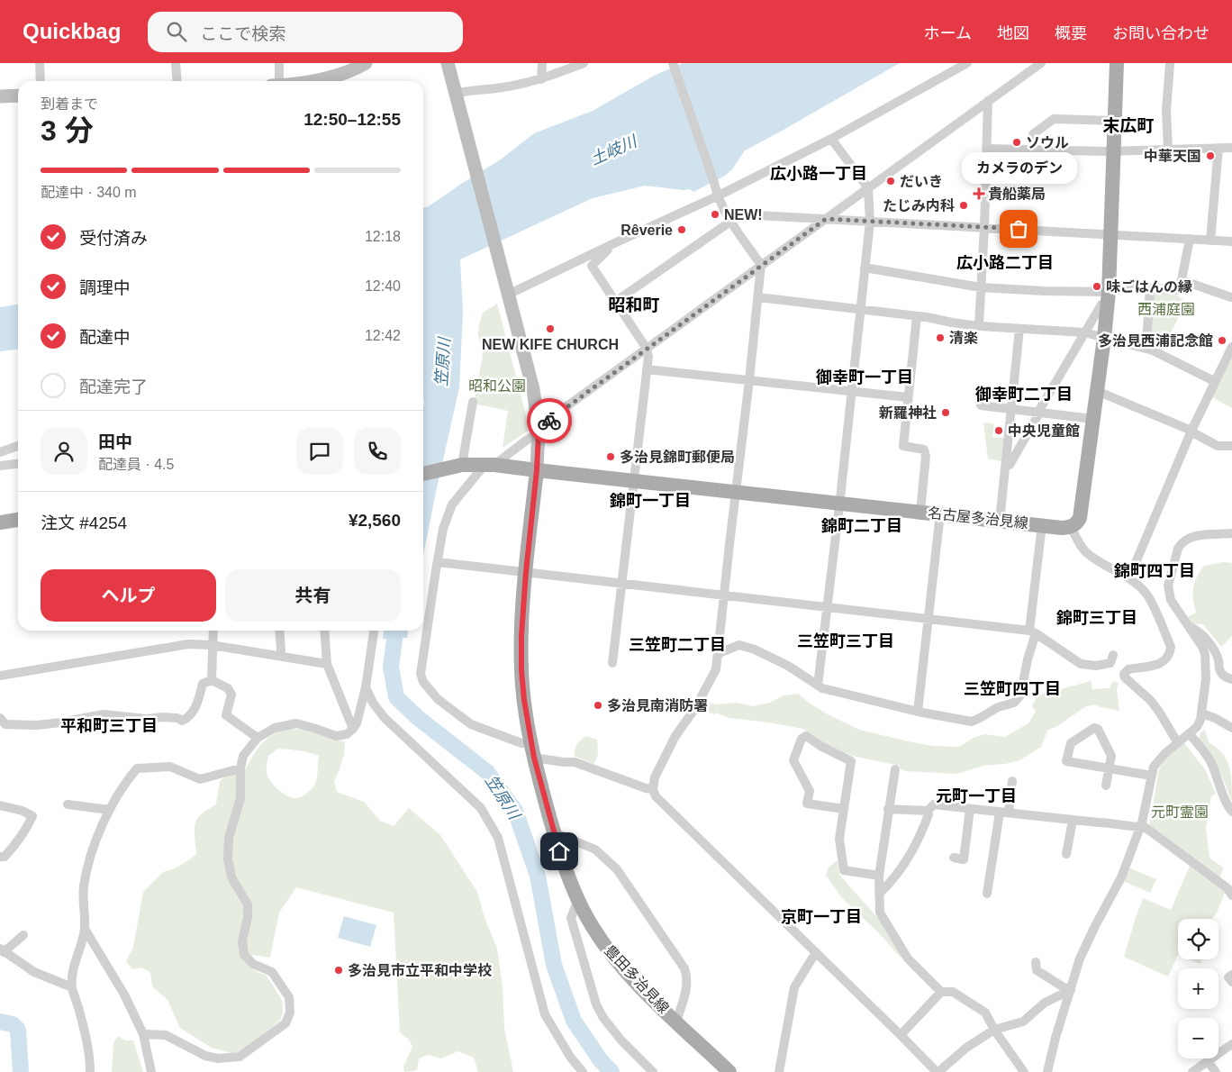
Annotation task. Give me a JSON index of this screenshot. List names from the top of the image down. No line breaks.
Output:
{"streets":{"main road":["名古屋多治見線","豊田多治見線"]},"crossings":[["名古屋多治見線","豊田多治見線"]],"districts":["末広町","広小路一丁目","広小路二丁目","昭和町","御幸町一丁目","御幸町二丁目","錦町一丁目","錦町二丁目","錦町四丁目","錦町三丁目","三笠町三丁目","三笠町二丁目","三笠町四丁目","平和町三丁目","元町一丁目","京町一丁目"],"water":["土岐川","笠原川"],"parks":["西浦庭園","昭和公園","元町霊園"],"places":{"other":["ソウル","中華天国","だいき","たじみ内科","NEW!","カメラのデン","Rêverie","味ごはんの縁","NEW KIFE CHURCH","清楽","多治見西浦記念館","新羅神社","中央児童館","多治見錦町郵便局","多治見南消防署","多治見市立平和中学校"],"health":["貴船薬局"]},"page":{"header":"Quickbag","search":"ここで検索","nav":["ホーム","地図","概要","お問い合わせ"],"heading":["3 分","到着まで","12:50–12:55"],"panel":["田中","配達員 · 4.5","注文 #4254","¥2,560"],"bubble":"カメラのデン","bar":"配達中 · 340 m","list":[["受付済み","12:18"],["調理中","12:40"],["配達中","12:42"],"配達完了"],"buttons":["ヘルプ","共有"],"map_buttons":["+","−"]}}
